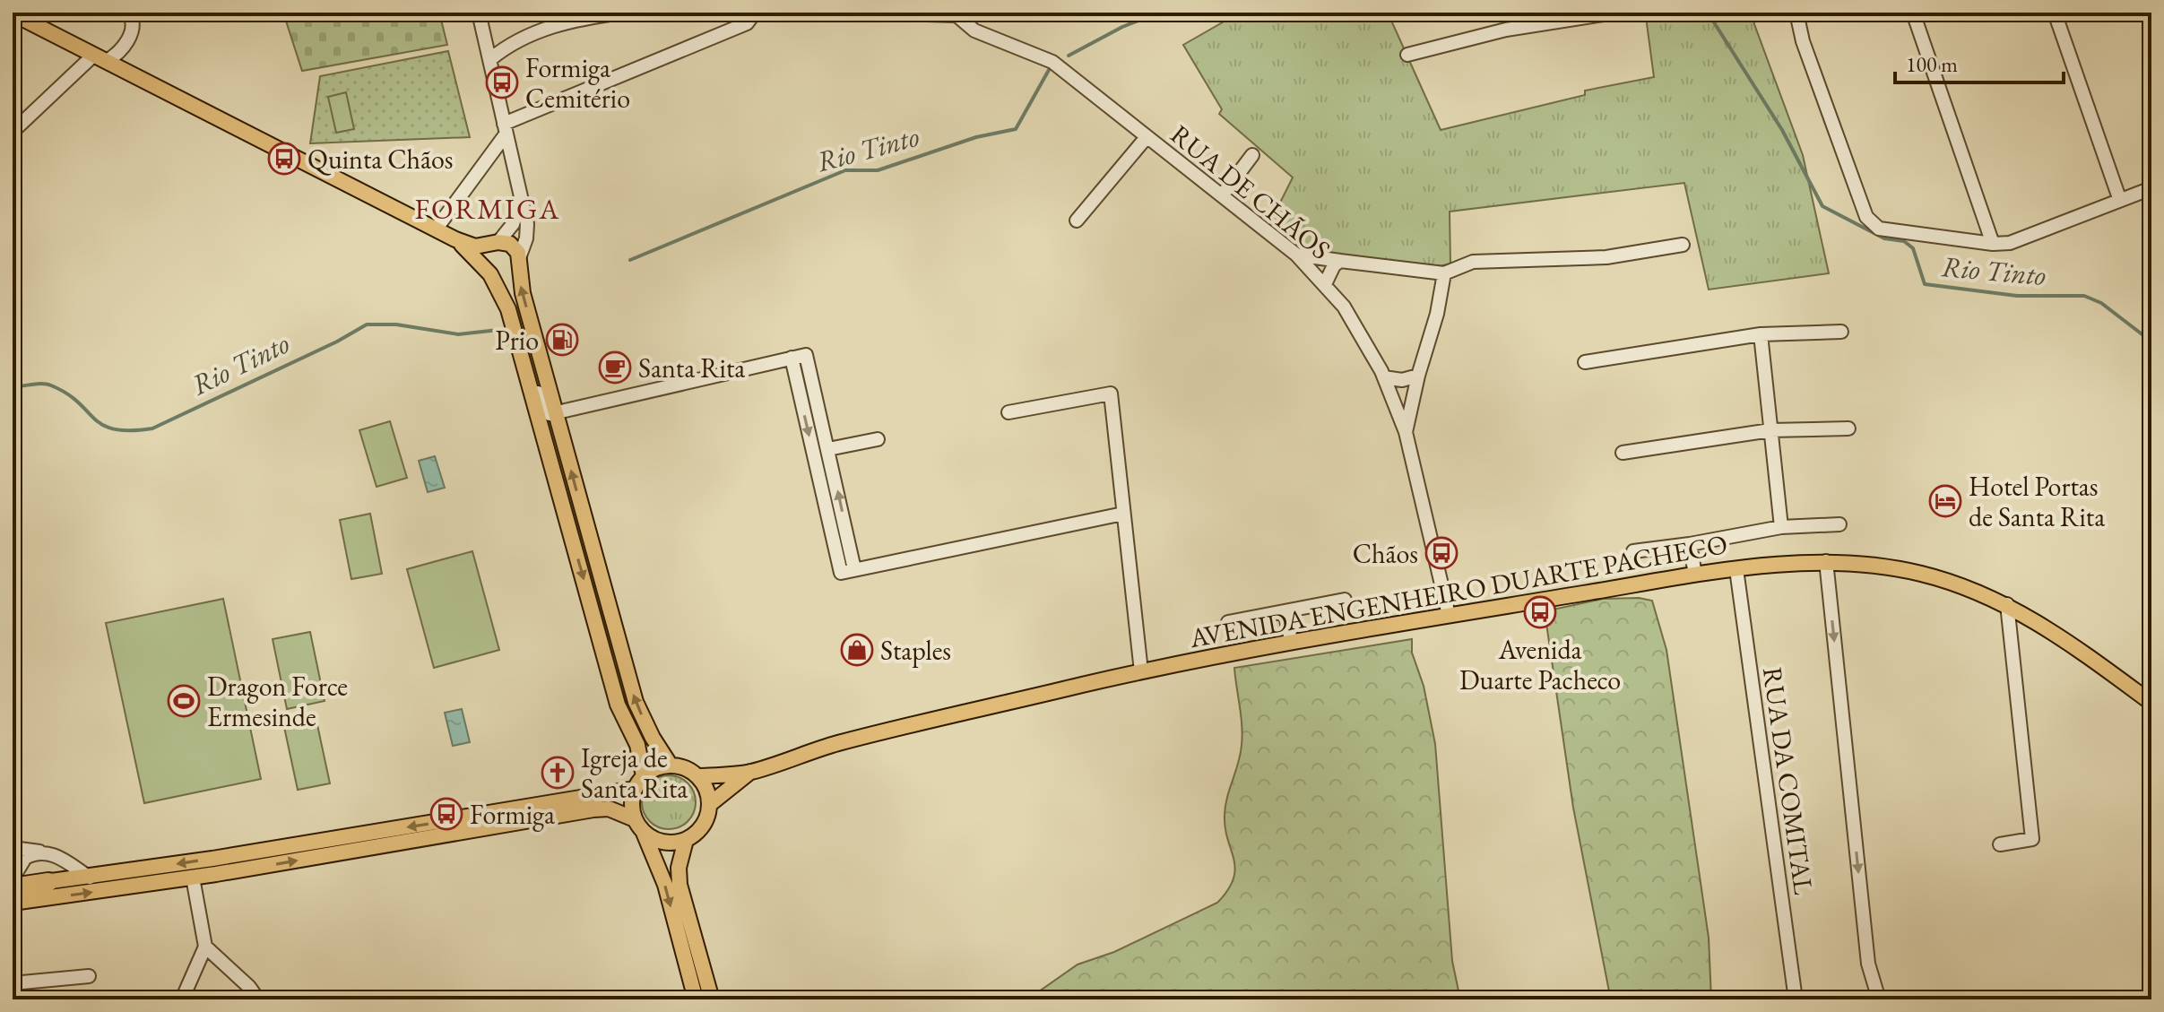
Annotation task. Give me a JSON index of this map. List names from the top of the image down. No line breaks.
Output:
{"streets":{"main road":["AVENIDA ENGENHEIRO DUARTE PACHECO"],"street":["RUA DE CHÃOS","RUA DA COMITAL"]},"crossings":[["RUA DE CHÃOS","AVENIDA ENGENHEIRO DUARTE PACHECO"],["AVENIDA ENGENHEIRO DUARTE PACHECO","RUA DA COMITAL"]],"districts":["FORMIGA"],"water":["Rio Tinto"],"places":{"bus stop":["Formiga Cemitério","Quinta Chãos","Chãos","Avenida Duarte Pacheco","Formiga"],"fuel station":["Prio"],"cafe":["Santa Rita"],"hotel":["Hotel Portas de Santa Rita"],"shop":["Staples"],"sports":["Dragon Force Ermesinde"],"church":["Igreja de Santa Rita"]},"scale_bar":"100 m"}
